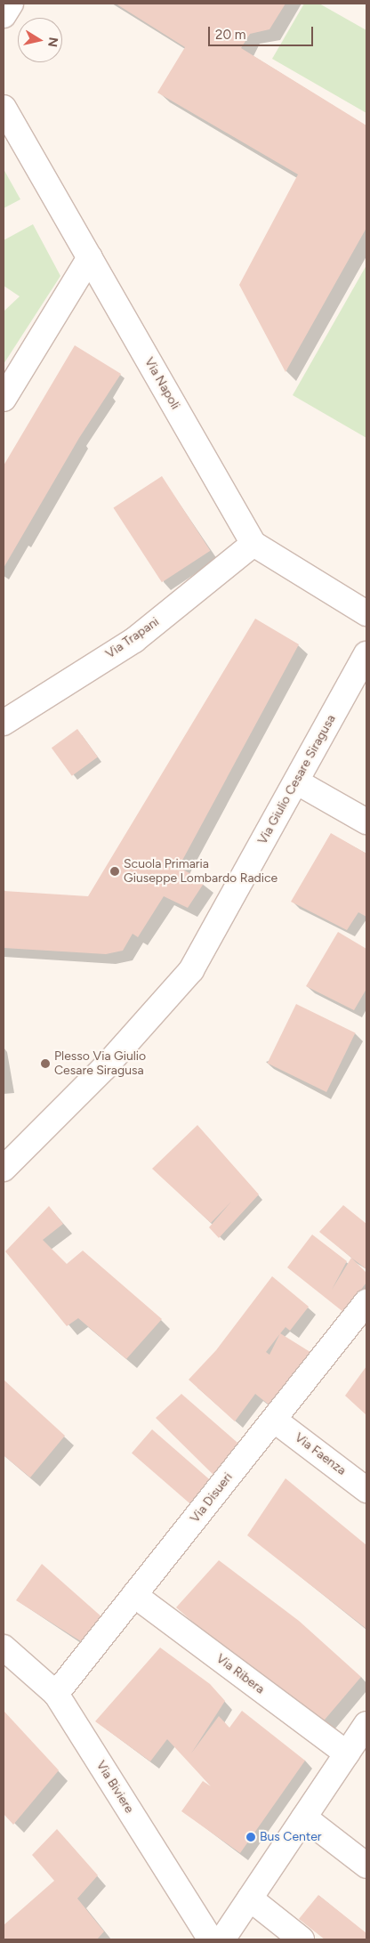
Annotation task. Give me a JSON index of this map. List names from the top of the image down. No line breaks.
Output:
{"streets":{"street":["Via Napoli","Via Trapani","Via Giulio Cesare Siragusa","Via Faenza","Via Disueri","Via Ribera","Via Biviere"]},"crossings":[["Via Napoli","Via Trapani"],["Via Faenza","Via Disueri"],["Via Disueri","Via Ribera"],["Via Disueri","Via Biviere"]],"places":["Scuola Primaria Giuseppe Lombardo Radice","Plesso Via Giulio Cesare Siragusa","Bus Center"],"scale_bar":"20 m","north":"right"}
